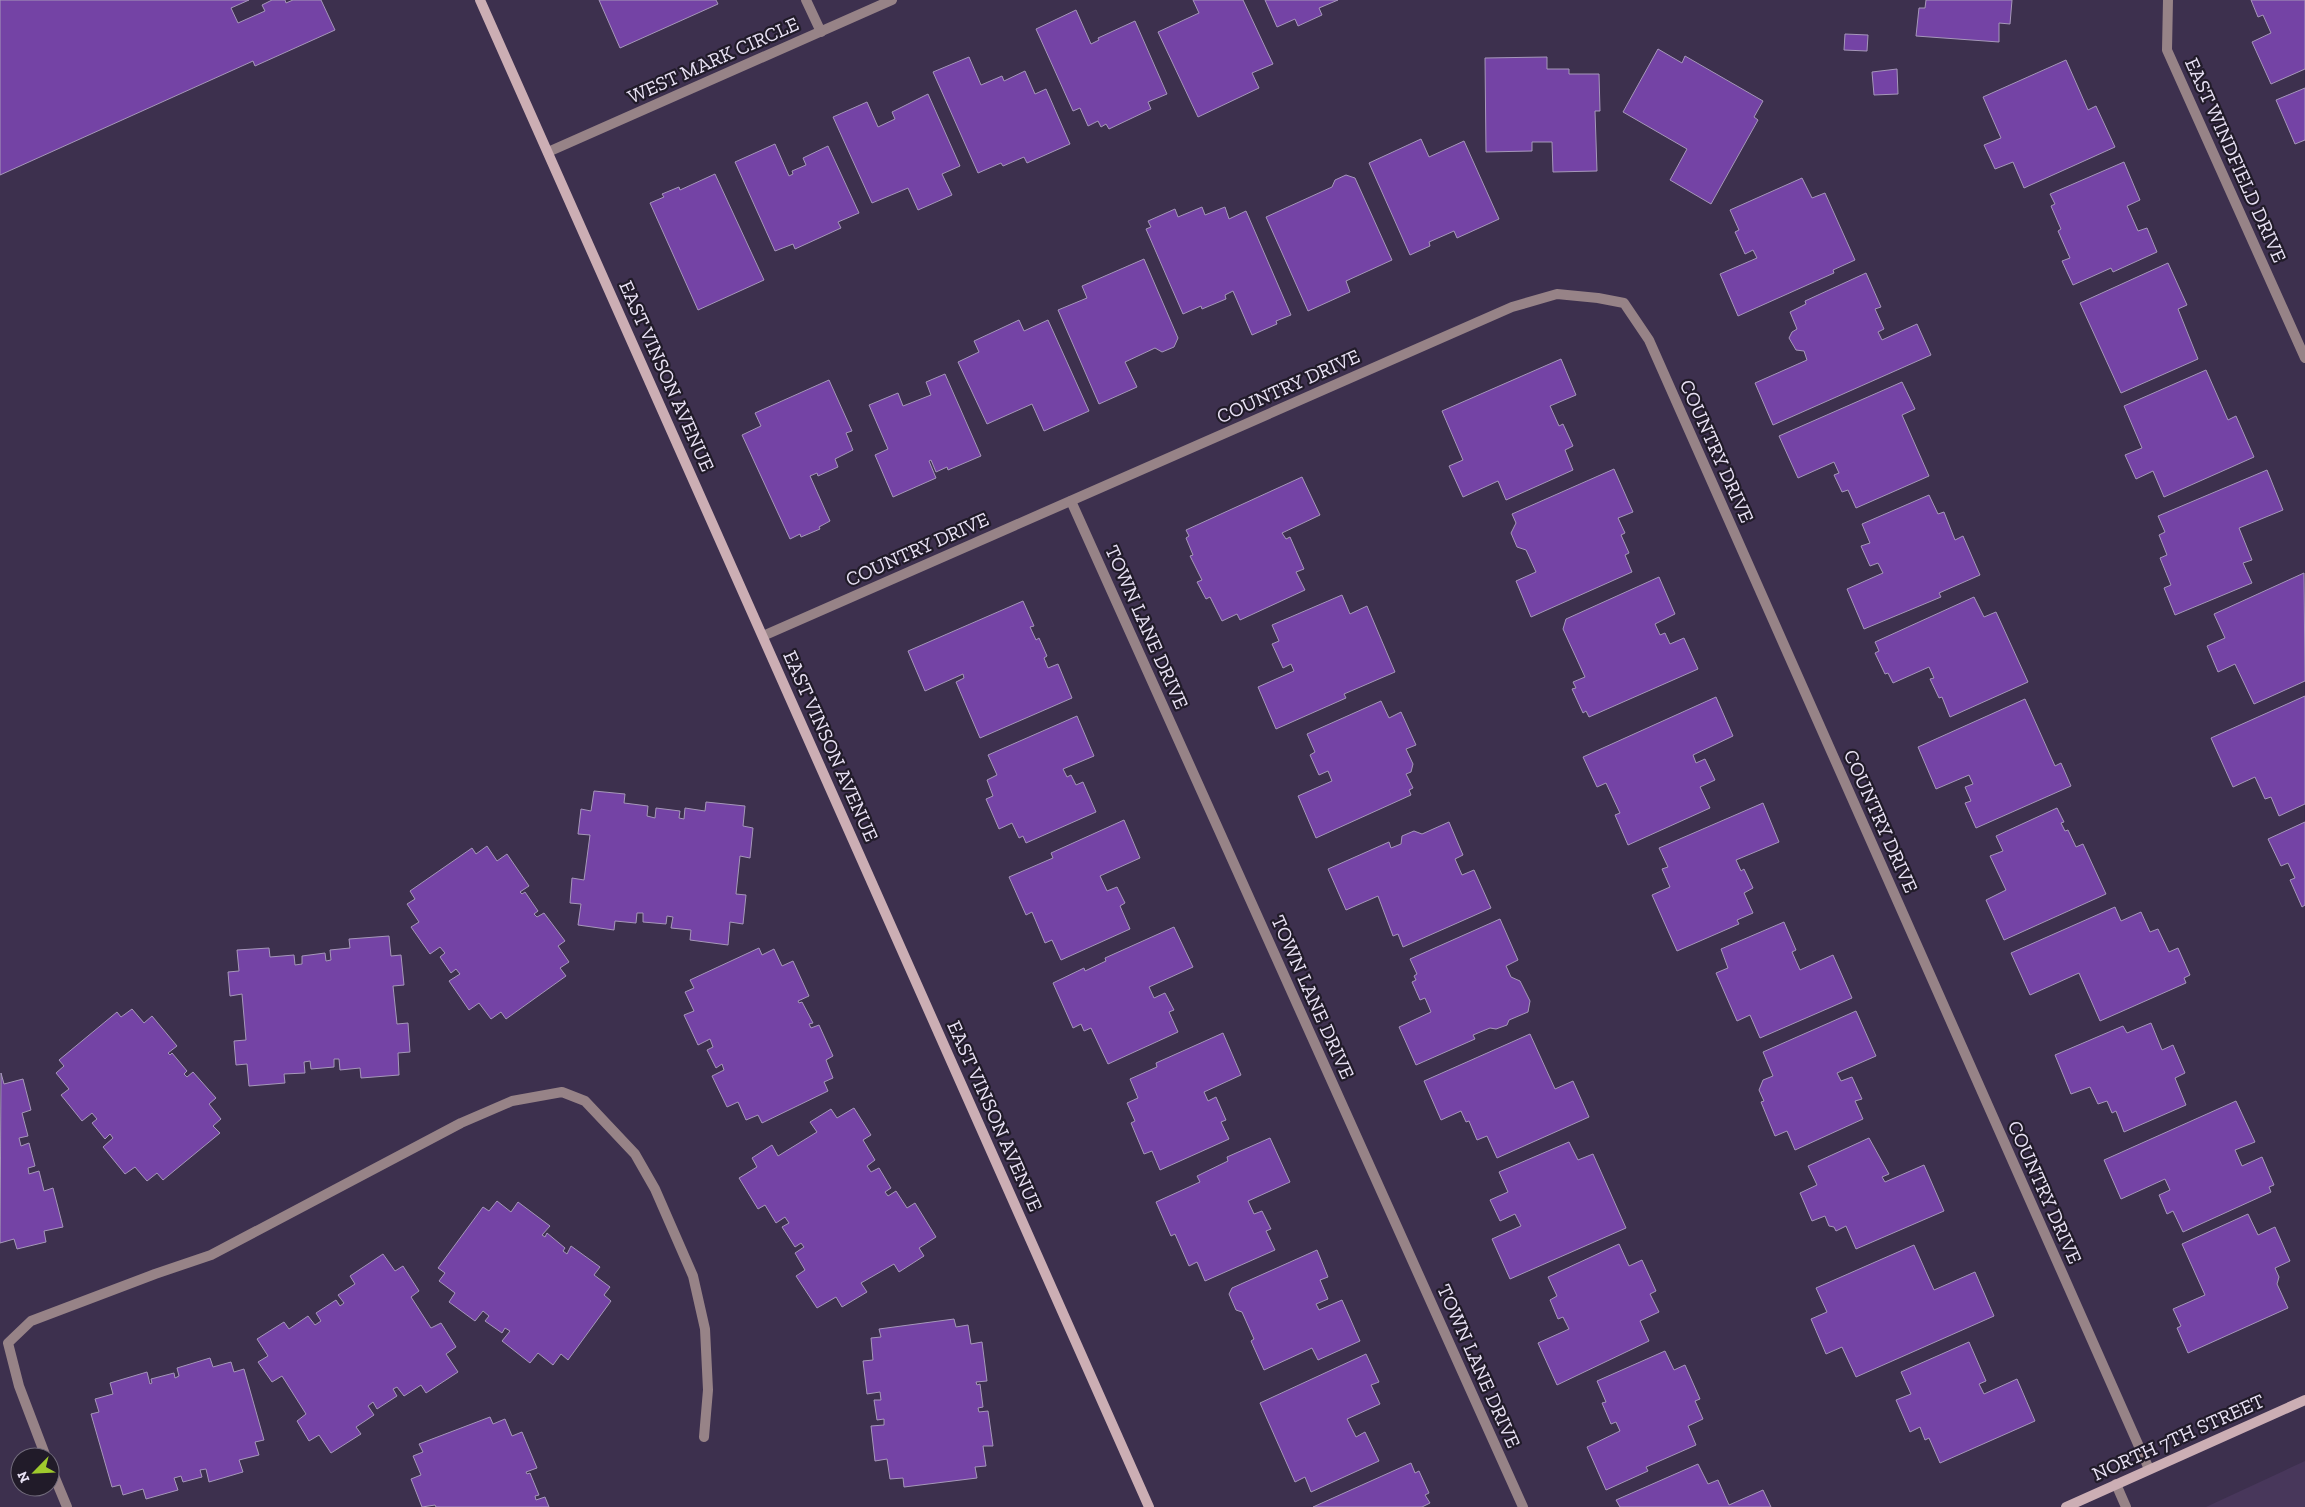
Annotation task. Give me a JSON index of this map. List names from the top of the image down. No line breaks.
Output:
{"streets":{"street":["WEST MARK CIRCLE","EAST WINDFIELD DRIVE","EAST VINSON AVENUE","COUNTRY DRIVE","TOWN LANE DRIVE","NORTH 7TH STREET"]},"crossings":[["WEST MARK CIRCLE","EAST VINSON AVENUE"],["EAST VINSON AVENUE","COUNTRY DRIVE"],["COUNTRY DRIVE","TOWN LANE DRIVE"],["COUNTRY DRIVE","NORTH 7TH STREET"]],"north":"bottom left"}
